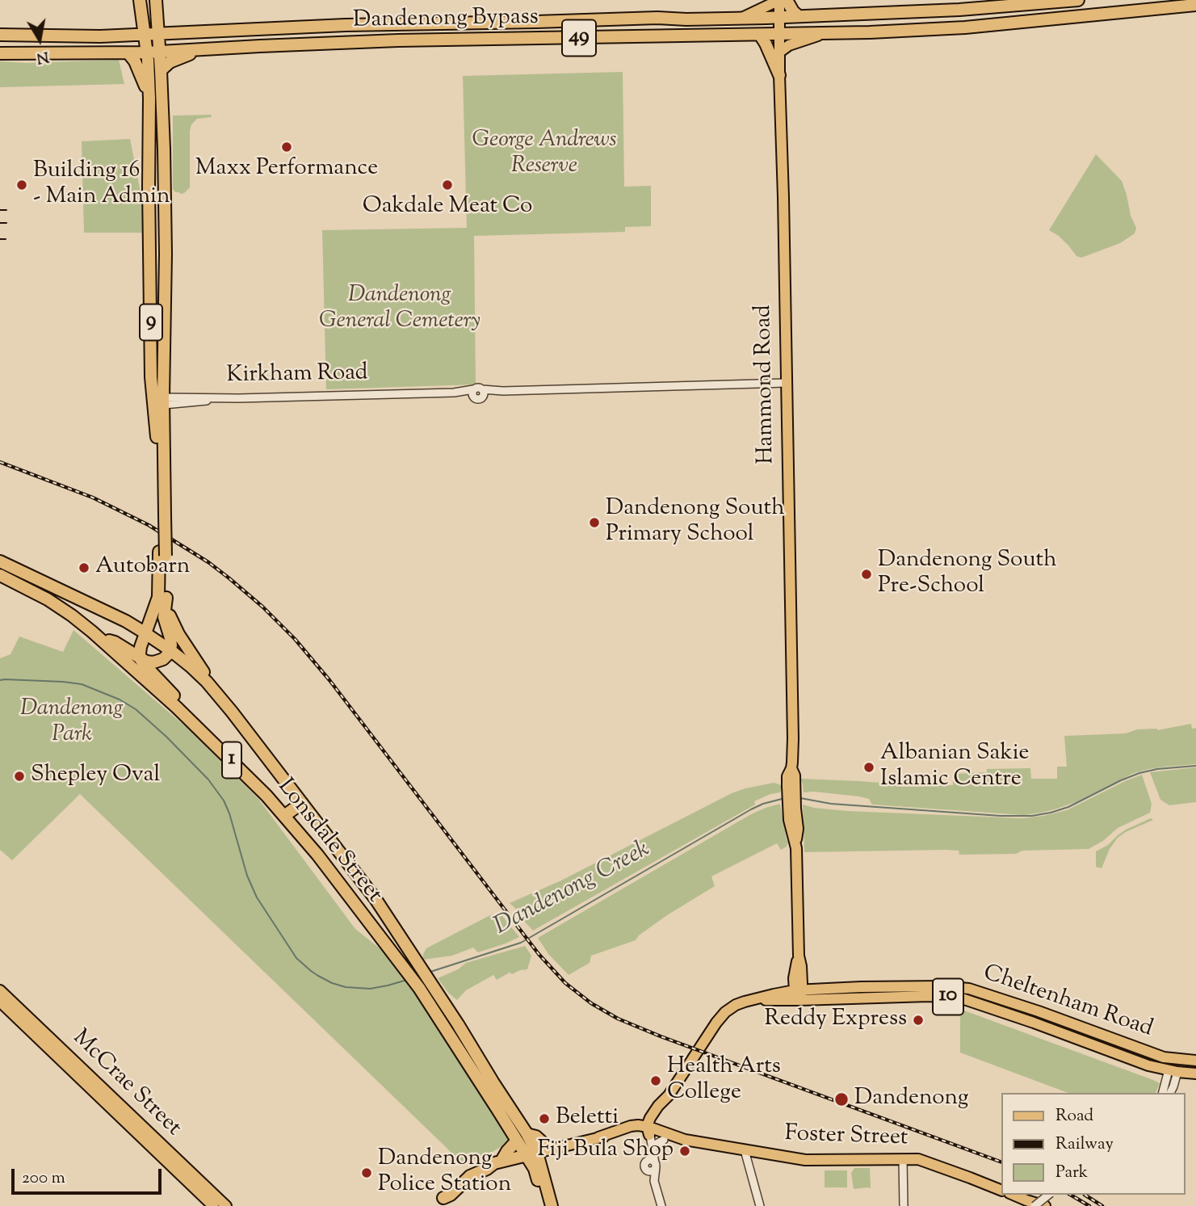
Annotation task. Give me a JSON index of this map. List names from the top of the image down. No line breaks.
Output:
{"streets":{"highway":["Dandenong Bypass","49","9","1","Lonsdale Street","Foster Street"],"main road":["Hammond Road","10","Cheltenham Road","McCrae Street"],"street":["Kirkham Road"]},"crossings":[["Dandenong Bypass","9"],["Dandenong Bypass","Hammond Road"],["9","Kirkham Road"],["9","Lonsdale Street"],["Kirkham Road","Hammond Road"],["Hammond Road","Cheltenham Road"],["Lonsdale Street","Foster Street"],["10","Cheltenham Road"],["10","Foster Street"],["Cheltenham Road","Foster Street"]],"water":["Dandenong Creek"],"parks":["George Andrews Reserve","Dandenong General Cemetery","Dandenong Park"],"places":["Maxx Performance","Building 16 - Main Admin","Oakdale Meat Co","Dandenong South Primary School","Autobarn","Dandenong South Pre-School","Albanian Sakie Islamic Centre","Shepley Oval","Reddy Express","Health Arts College","Dandenong","Beletti","Fiji Bula Shop","Dandenong Police Station"],"legend":["Road","Railway","Park"],"scale_bar":"200 m","north":"bottom"}
